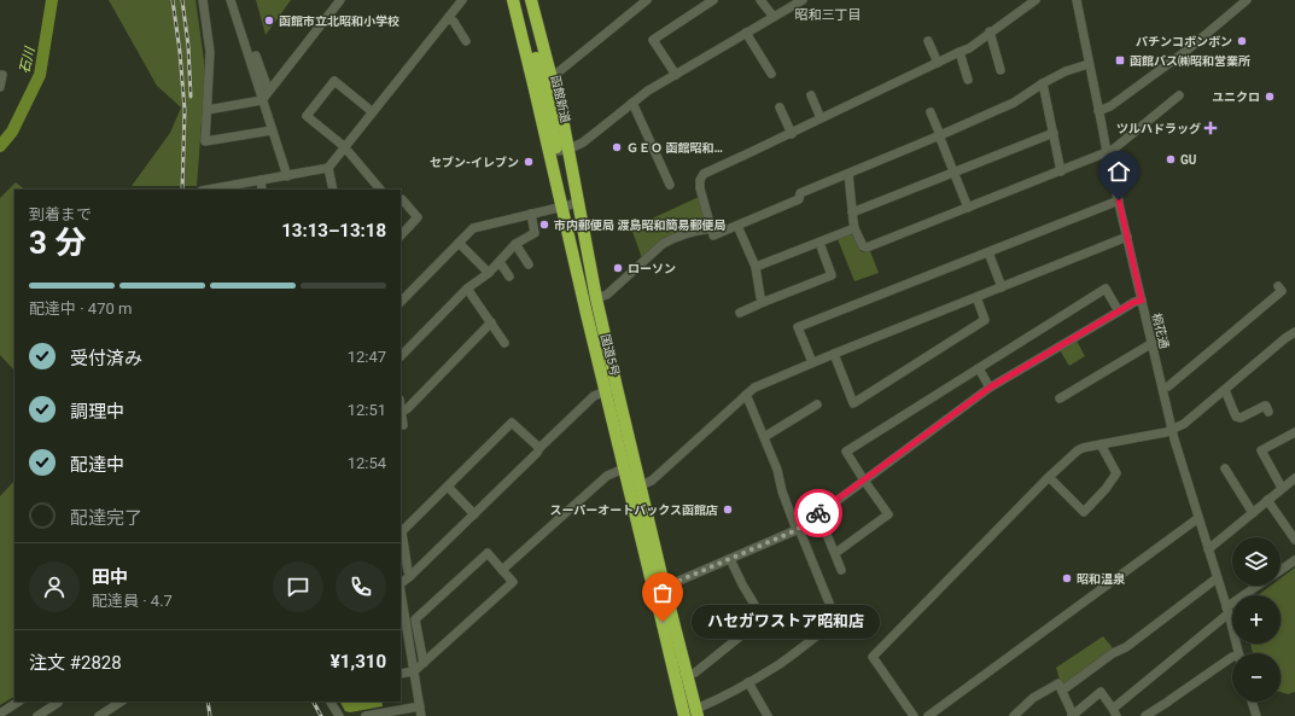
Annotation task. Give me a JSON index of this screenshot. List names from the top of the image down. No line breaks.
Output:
{"streets":{"highway":["函館新道","国道5号"],"street":["桐花通"]},"crossings":[["函館新道","国道5号"]],"districts":["昭和三丁目"],"water":["石川"],"places":{"other":["函館市立北昭和小学校","パチンコボンボン","ユニクロ","ＧＥＯ 函館昭和…","GU","セブン-イレブン","市内郵便局 渡島昭和簡易郵便局","ローソン","スーパーオートバックス函館店","昭和温泉","ハセガワストア昭和店"],"transit":["函館バス㈱昭和営業所"],"health":["ツルハドラッグ"]},"page":{"heading":["3 分","到着まで","13:13–13:18"],"panel":["田中","配達員 · 4.7","注文 #2828","¥1,310"],"bar":"配達中 · 470 m","list":[["受付済み","12:47"],["調理中","12:51"],["配達中","12:54"],"配達完了"],"map_buttons":["+","−"],"bubble":"ハセガワストア昭和店"}}
